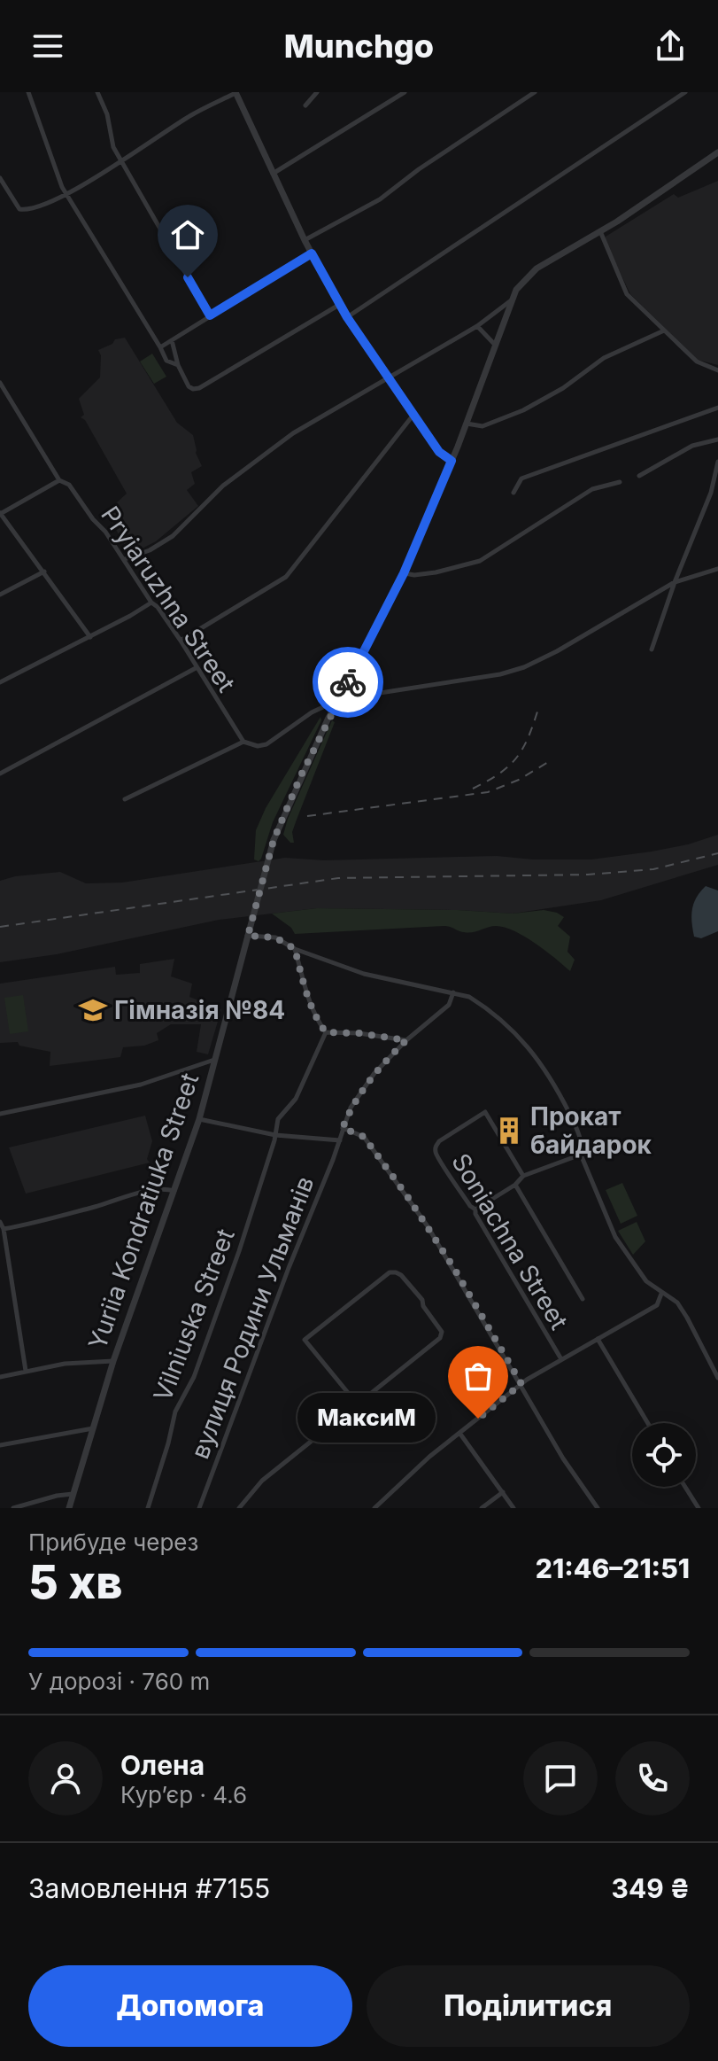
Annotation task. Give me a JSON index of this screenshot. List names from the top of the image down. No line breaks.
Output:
{"streets":{"street":["Pryiaruzhna Street","Yuriia Kondratiuka Street","Soniachna Street","Vilniuska Street","вулиця Родини Ульманів"]},"crossings":[["Yuriia Kondratiuka Street","вулиця Родини Ульманів"],["Vilniuska Street","вулиця Родини Ульманів"]],"places":{"school or university":["Гімназія №84"],"building":["Прокат байдарок"],"other":["МаксиМ"]},"page":{"header":"Munchgo","bubble":"МаксиМ","heading":["5 хв","Прибуде через","21:46–21:51"],"panel":["Олена","Кур’єр · 4.6","Замовлення #7155","349 ₴"],"bar":"У дорозі · 760 m","buttons":["Допомога","Поділитися"]}}
